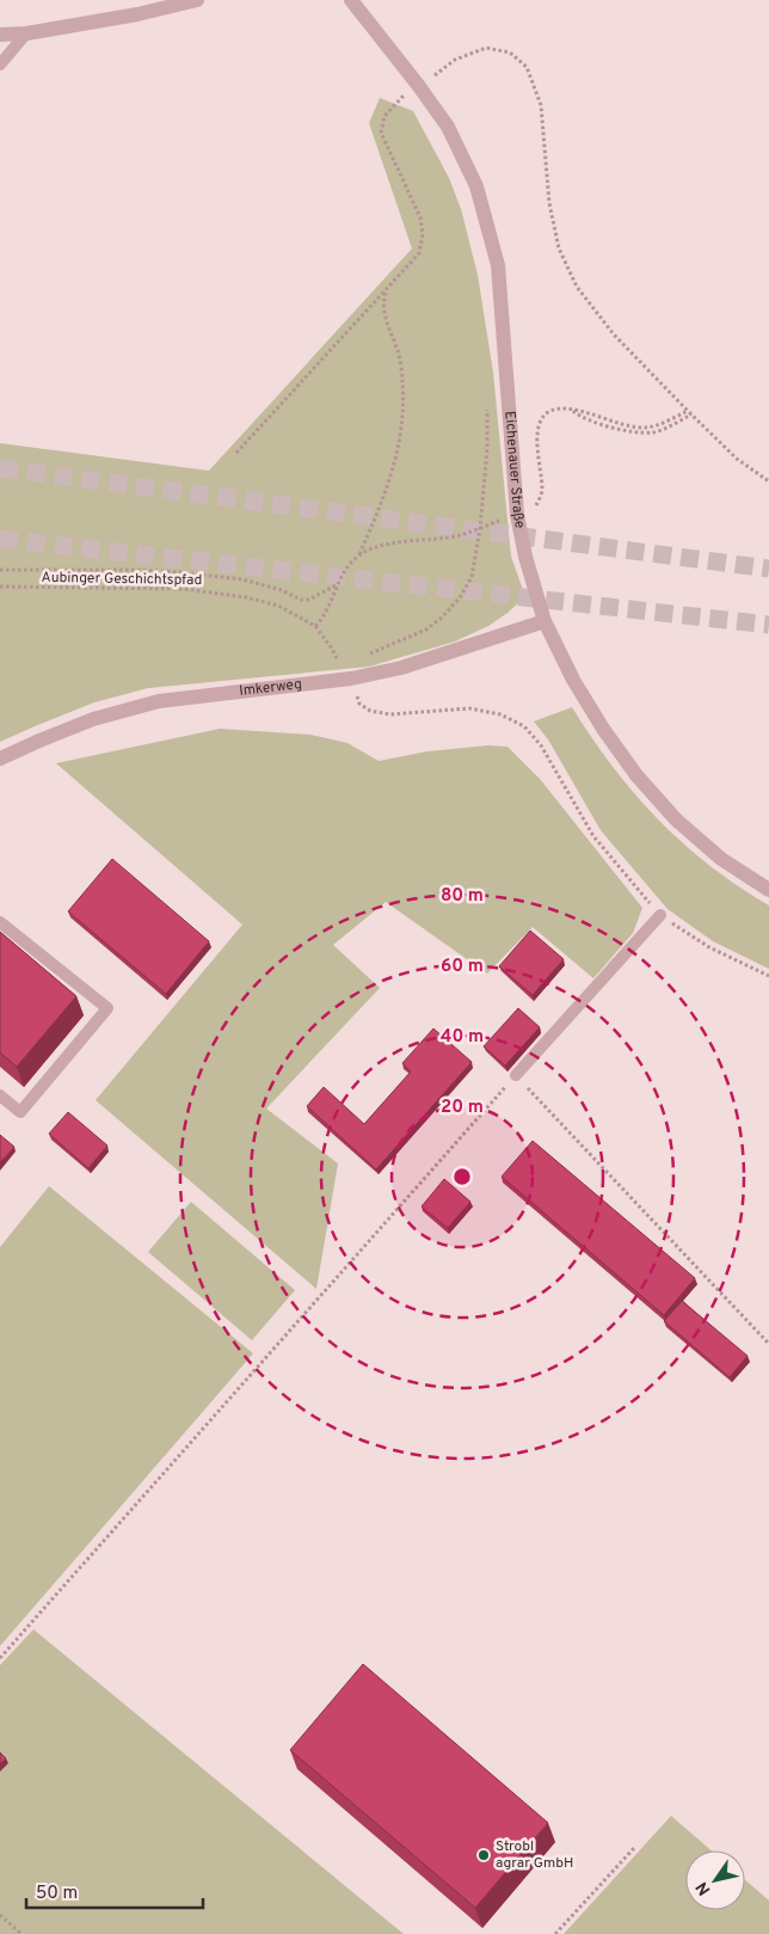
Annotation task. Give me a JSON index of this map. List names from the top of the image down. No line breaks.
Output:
{"streets":{"street":["Eichenauer Straße","Imkerweg"],"path":["Aubinger Geschichtspfad"]},"crossings":[["Eichenauer Straße","Imkerweg"],["Aubinger Geschichtspfad","Imkerweg"]],"places":["Strobl agrar GmbH"],"scale_bar":"50 m","north":"bottom left","rings":["80 m","60 m","40 m","20 m"]}
